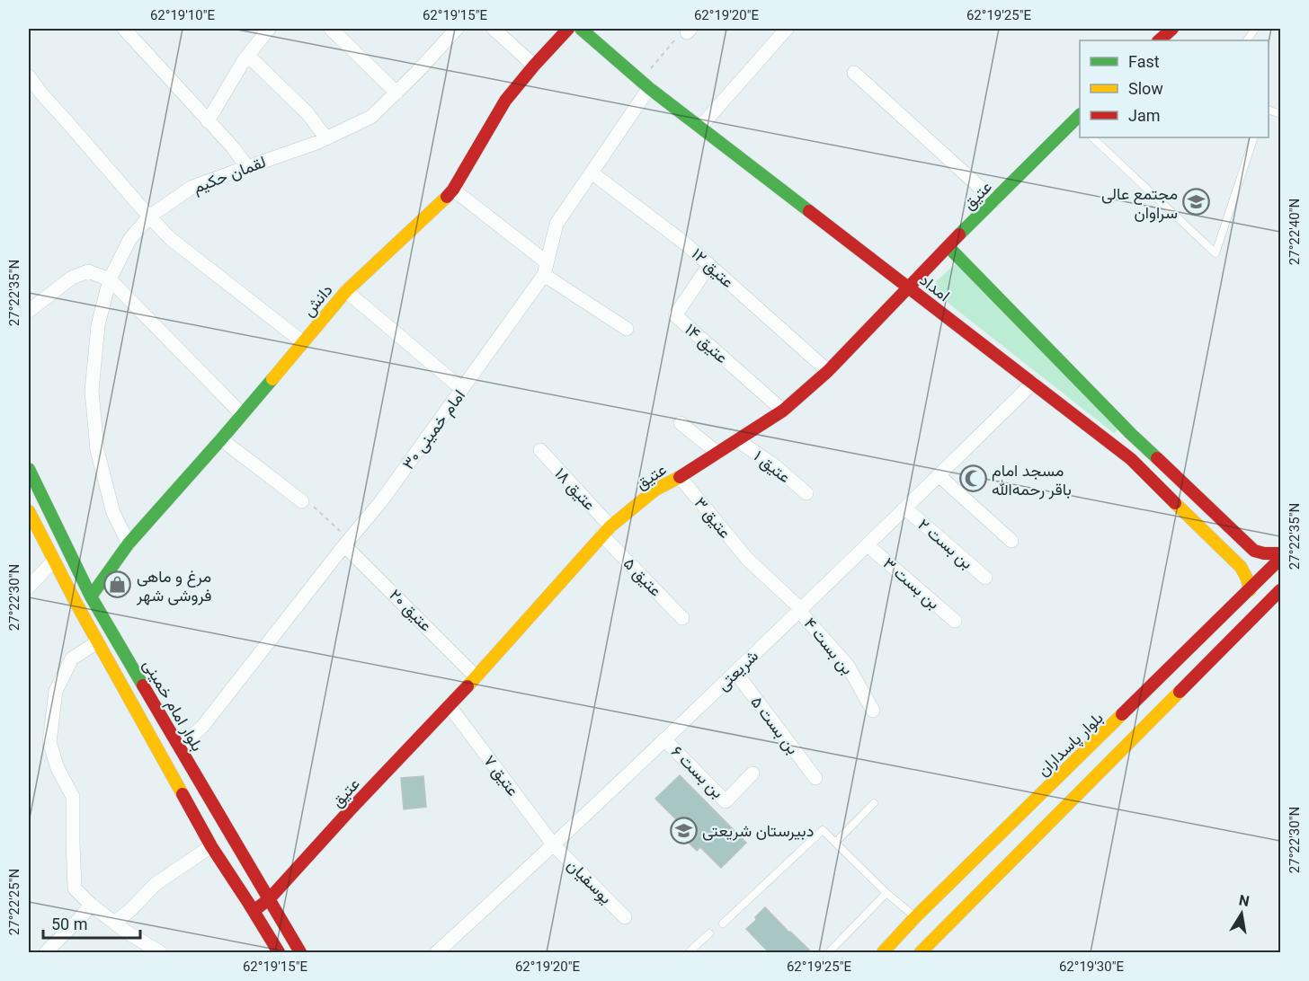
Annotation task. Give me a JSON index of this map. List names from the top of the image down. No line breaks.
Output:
{"streets":{"street":["لقمان حکیم","عتیق","عتیق ۱۲","امداد","دانش","عتیق ۱۴","امام خمینی ۳۰","عتیق ۱","عتیق ۱۸","عتیق ۳","بن بست ۲","عتیق ۵","بن بست ۳","عتیق ۲۰","بن بست ۴","شریعتی","بلوار امام خمینی","بن بست ۵","بلوار پاسداران","بن بست ۶","عتیق ۷","یوسفیان"]},"crossings":[["لقمان حکیم","دانش"],["عتیق","عتیق ۱۲"],["عتیق","امداد"],["عتیق","عتیق ۱۴"],["عتیق","عتیق ۱"],["عتیق","عتیق ۱۸"],["عتیق","عتیق ۳"],["عتیق","عتیق ۵"],["عتیق","عتیق ۲۰"],["عتیق","بلوار امام خمینی"],["عتیق","عتیق ۷"],["عتیق ۱۲","عتیق ۱۴"],["عتیق ۱۲","امام خمینی ۳۰"],["امداد","امام خمینی ۳۰"],["امداد","شریعتی"],["امداد","بلوار پاسداران"],["دانش","بلوار امام خمینی"],["امام خمینی ۳۰","عتیق ۲۰"],["امام خمینی ۳۰","بلوار امام خمینی"],["عتیق ۱۸","عتیق ۵"],["عتیق ۳","بن بست ۴"],["عتیق ۳","شریعتی"],["بن بست ۲","شریعتی"],["بن بست ۳","شریعتی"],["بن بست ۴","شریعتی"],["شریعتی","بن بست ۵"],["شریعتی","بن بست ۶"],["شریعتی","عتیق ۷"],["شریعتی","یوسفیان"],["عتیق ۷","یوسفیان"]],"places":{"school or university":["مجتمع عالی سراوان","دبیرستان شریعتی"],"mosque":["مسجد امام باقر رحمه‌الله"],"shop":["مرغ و ماهی فروشی شهر"]},"legend":["Fast","Slow","Jam"],"scale_bar":"50 m","north":"top","coordinates":["62°19'10\"E","62°19'15\"E","62°19'20\"E","62°19'25\"E","27°22'40\"N","27°22'35\"N","27°22'30\"N","27°22'25\"N","62°19'30\"E"]}
